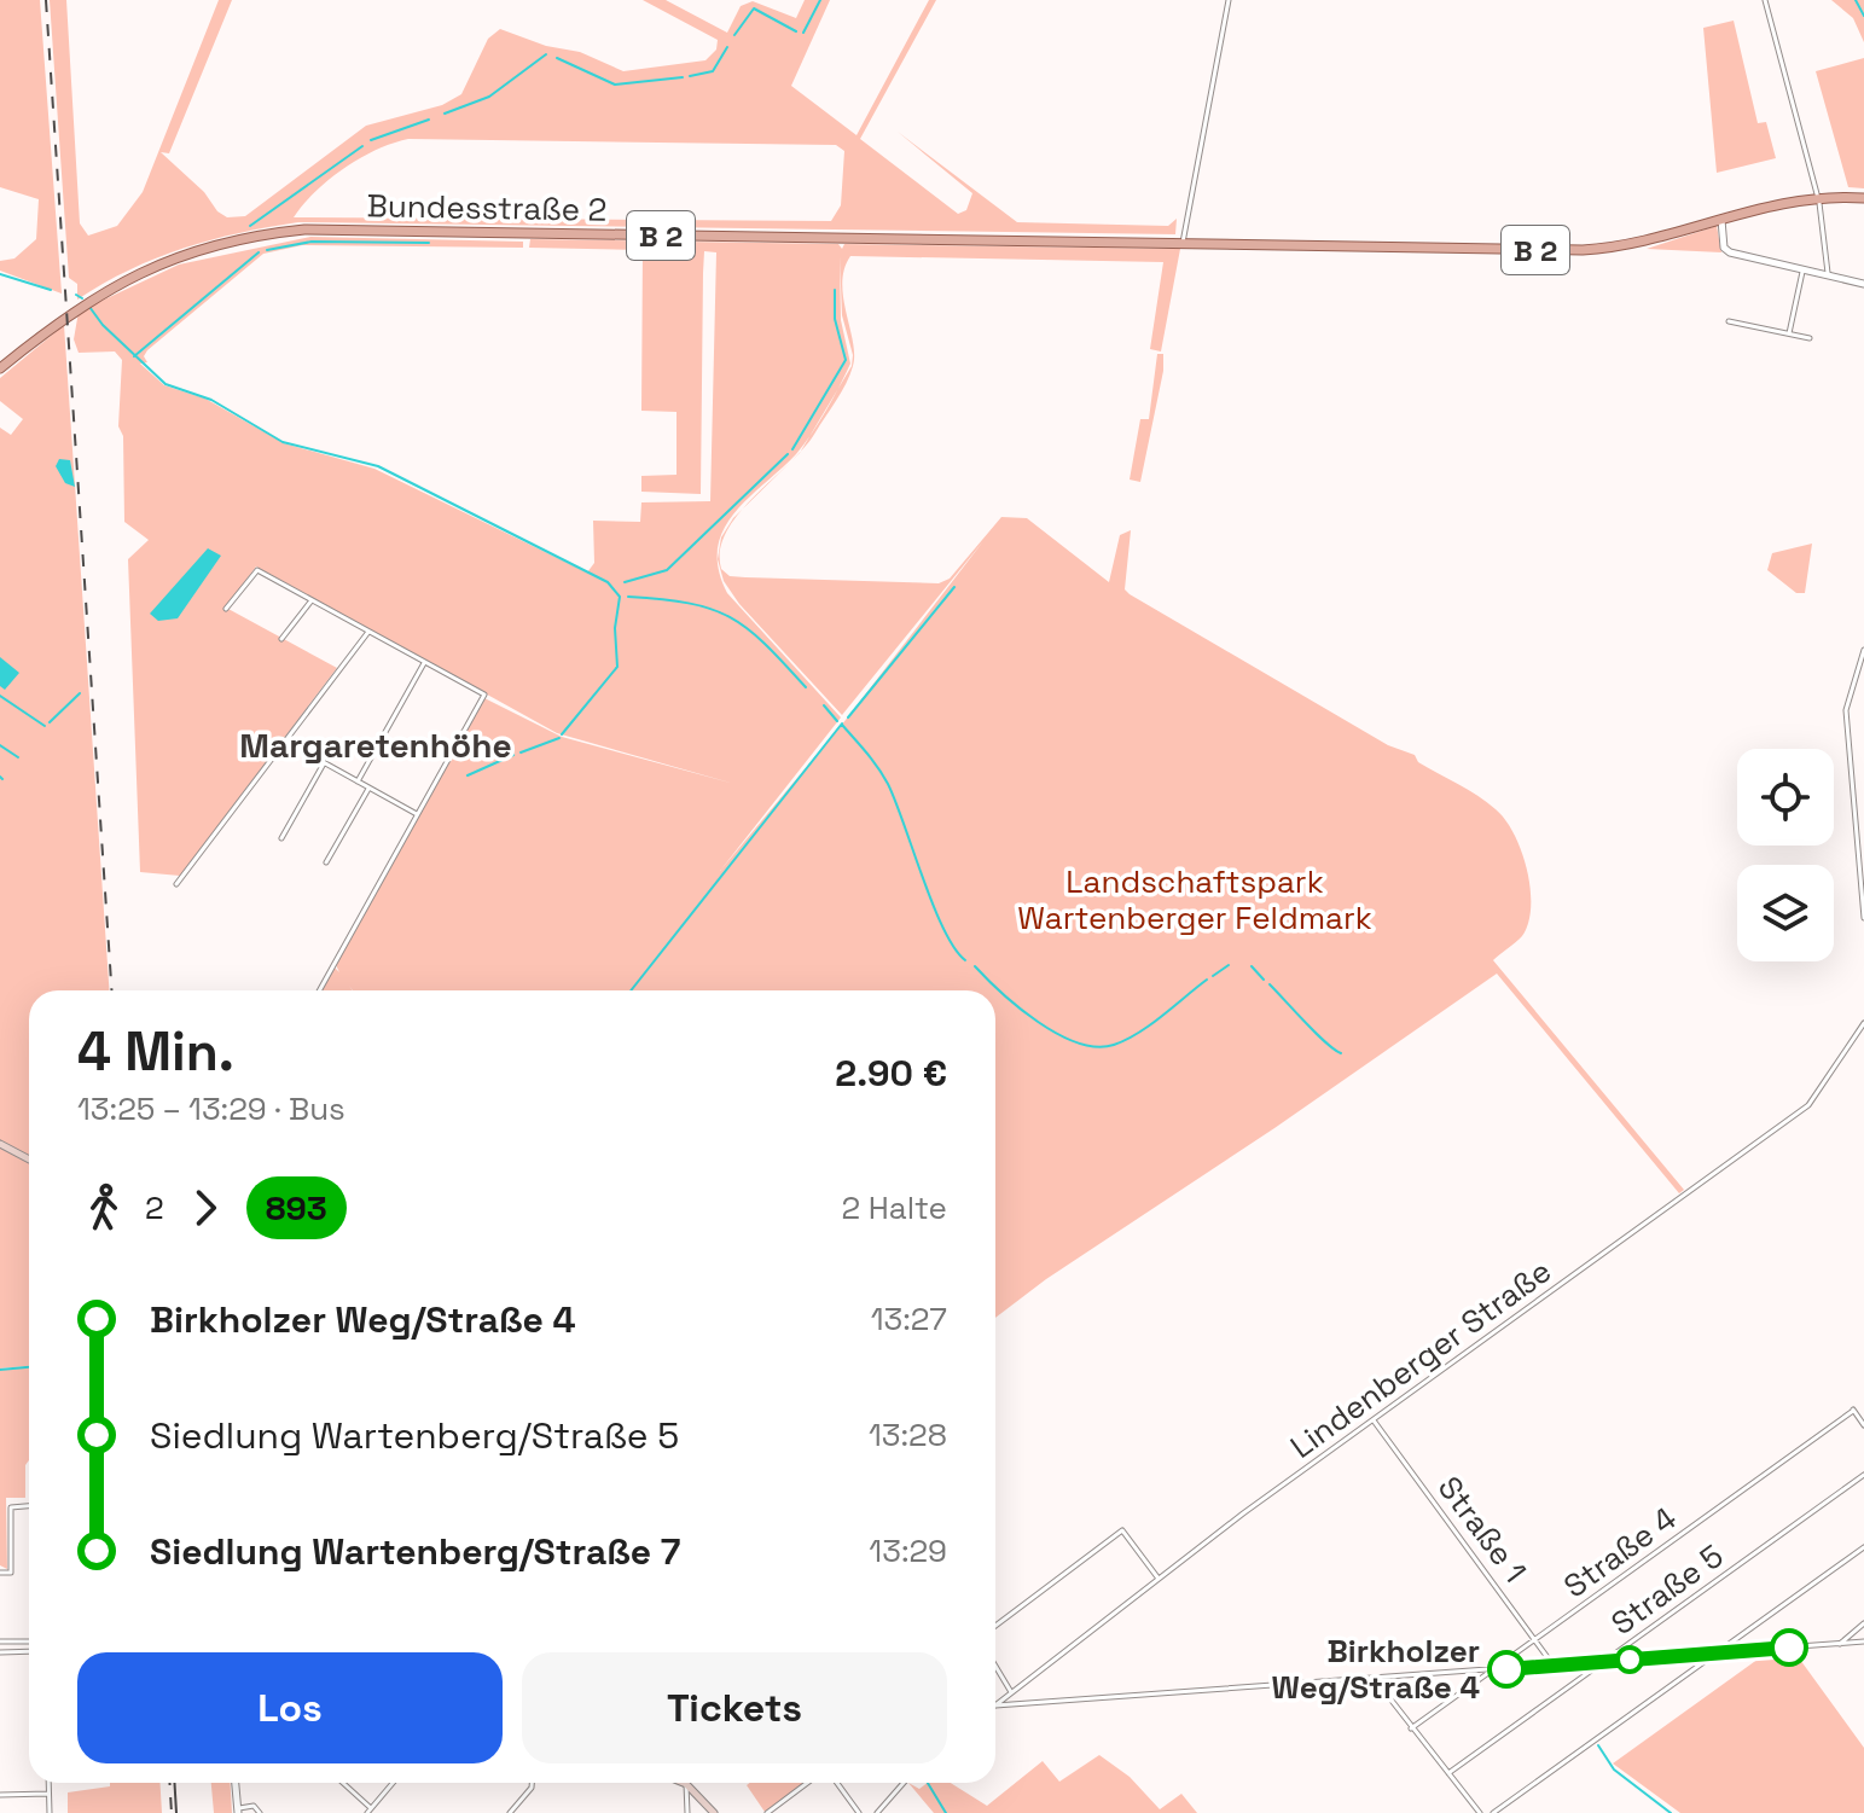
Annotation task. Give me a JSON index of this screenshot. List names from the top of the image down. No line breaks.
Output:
{"streets":{"main road":["Bundesstraße 2","B 2"],"street":["Lindenberger Straße","Straße 1","Straße 4","Straße 5"]},"crossings":[["Bundesstraße 2","B 2"],["Lindenberger Straße","Straße 1"],["Straße 1","Straße 4"]],"districts":["Margaretenhöhe"],"parks":["Landschaftspark Wartenberger Feldmark"],"places":["Birkholzer Weg/Straße 4"],"lines":["bus line 893"],"page":{"heading":["4 Min.","13:25 – 13:29 · Bus","2.90 €"],"legs":["2","893","2 Halte"],"list":[{"name":"Birkholzer Weg/Straße 4","value":"13:27"},{"name":"Siedlung Wartenberg/Straße 5","value":"13:28"},{"name":"Siedlung Wartenberg/Straße 7","value":"13:29"}],"buttons":["Los","Tickets"]}}
